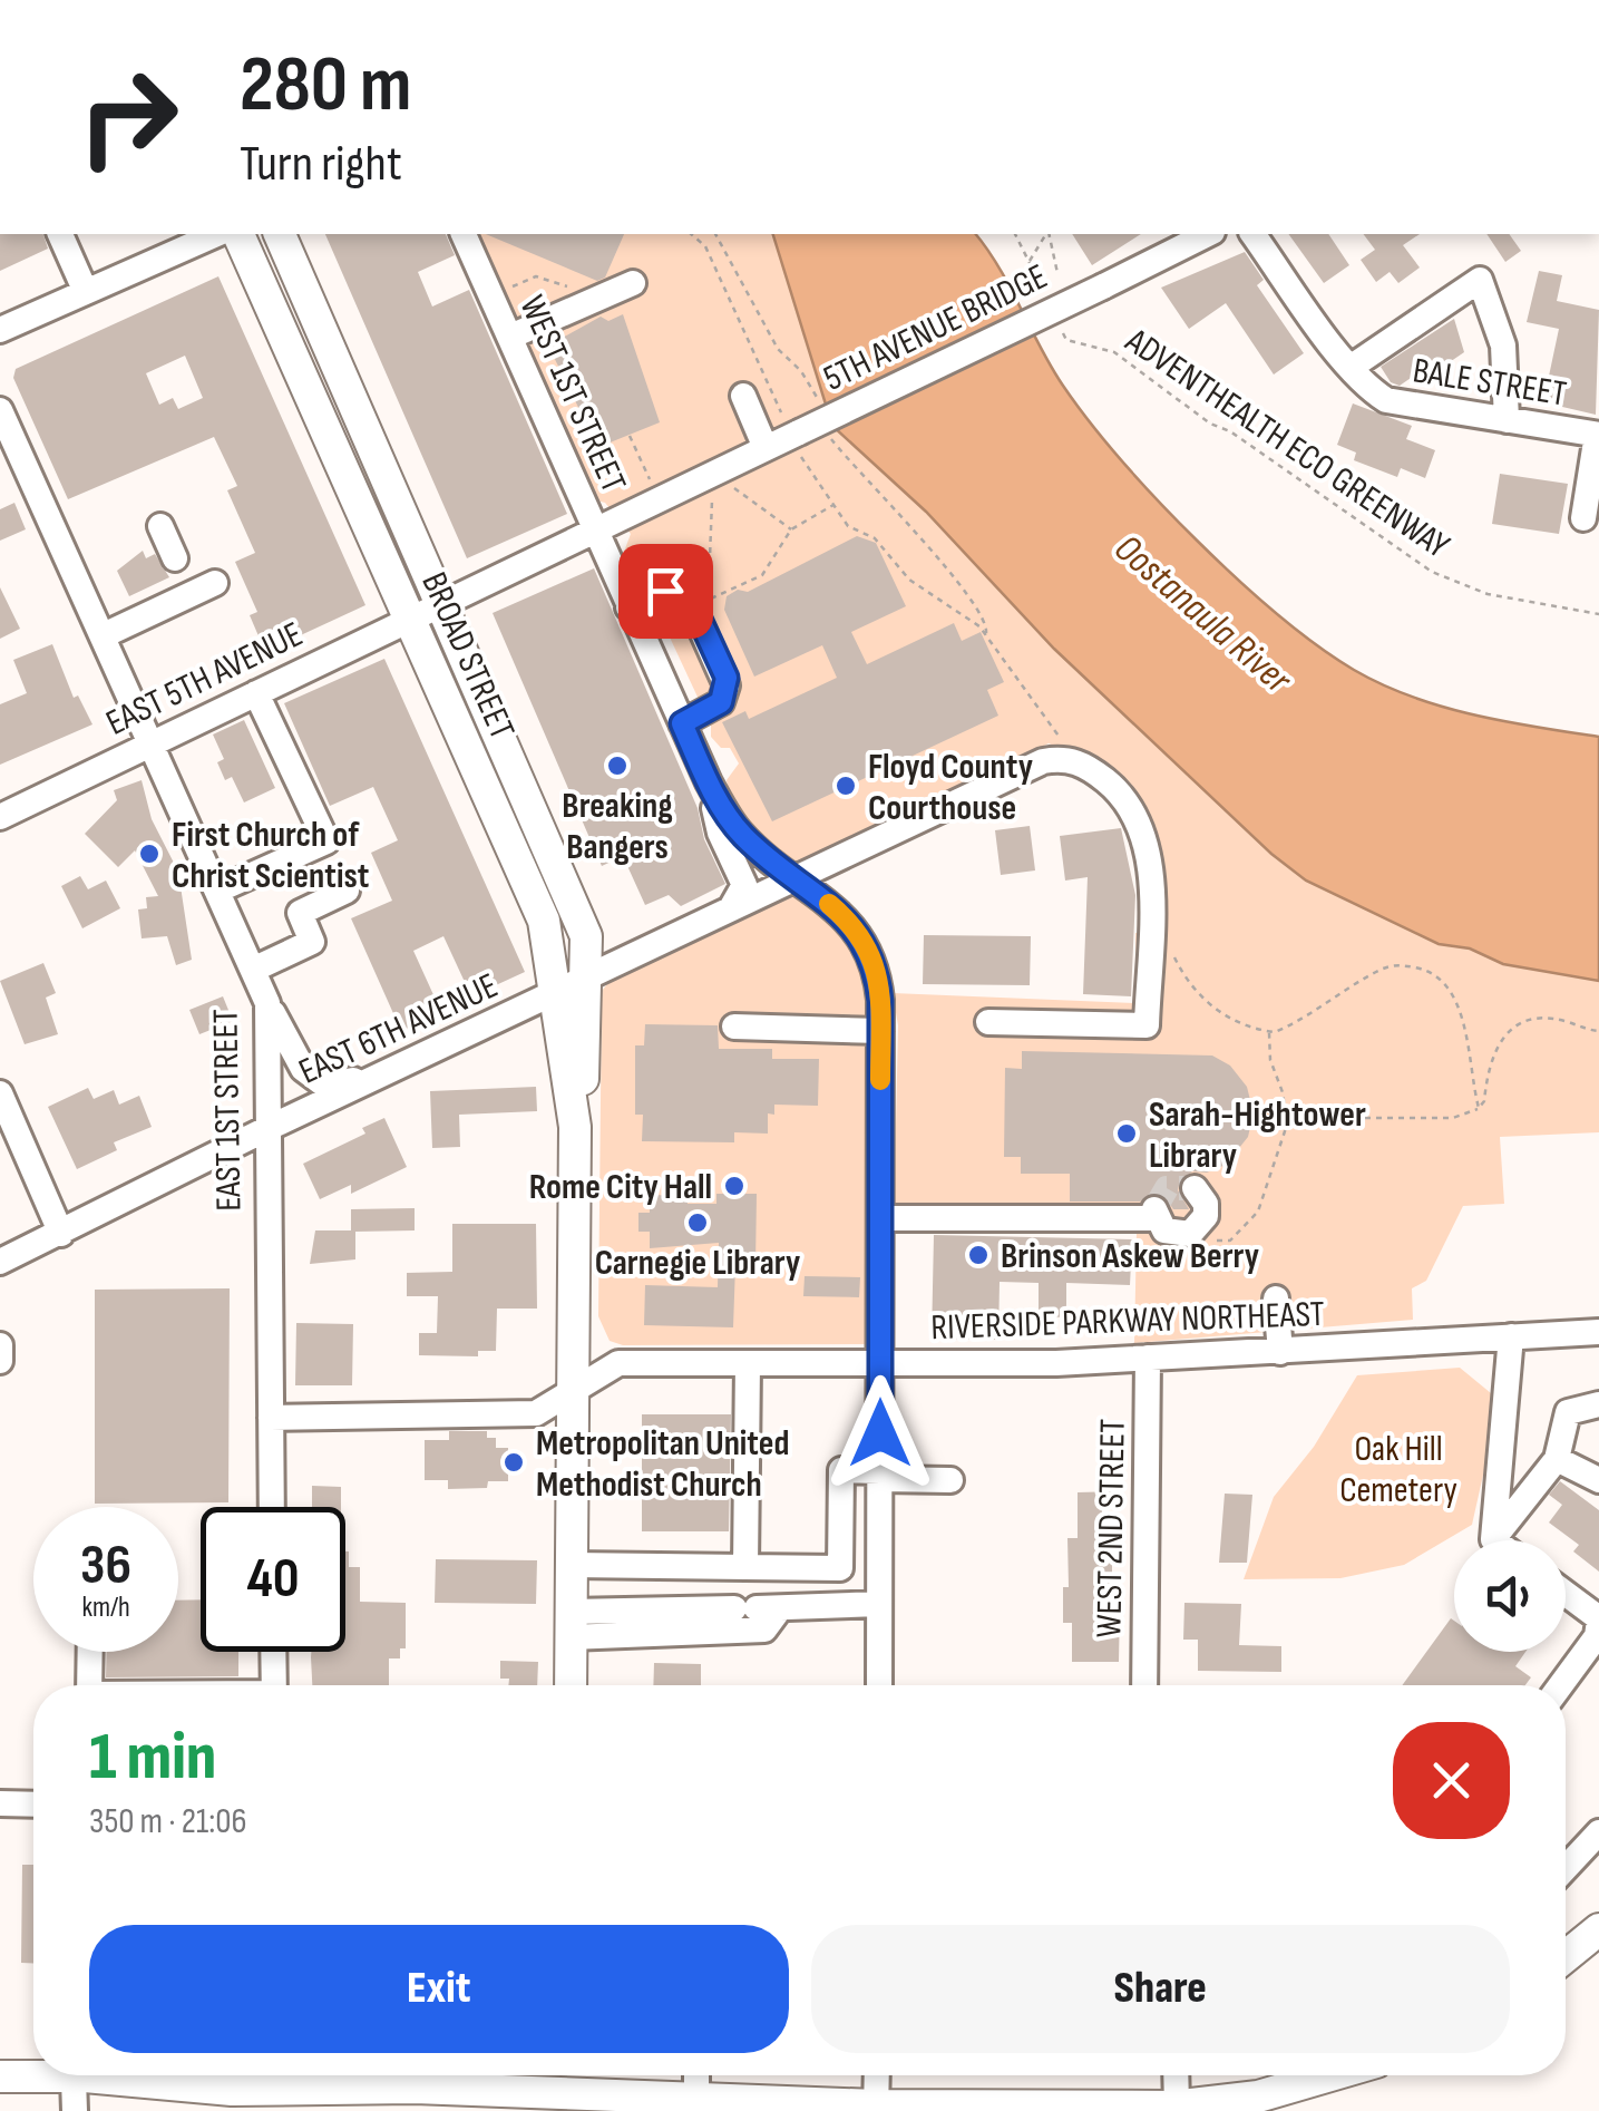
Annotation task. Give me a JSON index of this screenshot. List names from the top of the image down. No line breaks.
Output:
{"streets":{"main road":["BROAD STREET"],"street":["5TH AVENUE BRIDGE","BALE STREET","WEST 1ST STREET","EAST 5TH AVENUE","EAST 6TH AVENUE","EAST 1ST STREET","RIVERSIDE PARKWAY NORTHEAST","WEST 2ND STREET"],"path":["ADVENTHEALTH ECO GREENWAY"]},"crossings":[["5TH AVENUE BRIDGE","WEST 1ST STREET"],["5TH AVENUE BRIDGE","EAST 5TH AVENUE"],["WEST 1ST STREET","EAST 5TH AVENUE"],["WEST 1ST STREET","EAST 6TH AVENUE"],["WEST 1ST STREET","RIVERSIDE PARKWAY NORTHEAST"],["BROAD STREET","EAST 5TH AVENUE"],["BROAD STREET","EAST 6TH AVENUE"],["BROAD STREET","RIVERSIDE PARKWAY NORTHEAST"],["EAST 5TH AVENUE","EAST 1ST STREET"],["EAST 6TH AVENUE","EAST 1ST STREET"],["EAST 1ST STREET","RIVERSIDE PARKWAY NORTHEAST"],["RIVERSIDE PARKWAY NORTHEAST","WEST 2ND STREET"]],"water":["Oostanaula River"],"parks":["Oak Hill Cemetery"],"places":["Breaking Bangers","Floyd County Courthouse","First Church of Christ Scientist","Sarah-Hightower Library","Rome City Hall","Carnegie Library","Brinson Askew Berry","Metropolitan United Methodist Church"],"page":{"turn":["280 m","Turn right"],"speed":"36 km/h","limit":"40","heading":["1 min","350 m · 21:06"],"buttons":["Exit","Share"]}}
